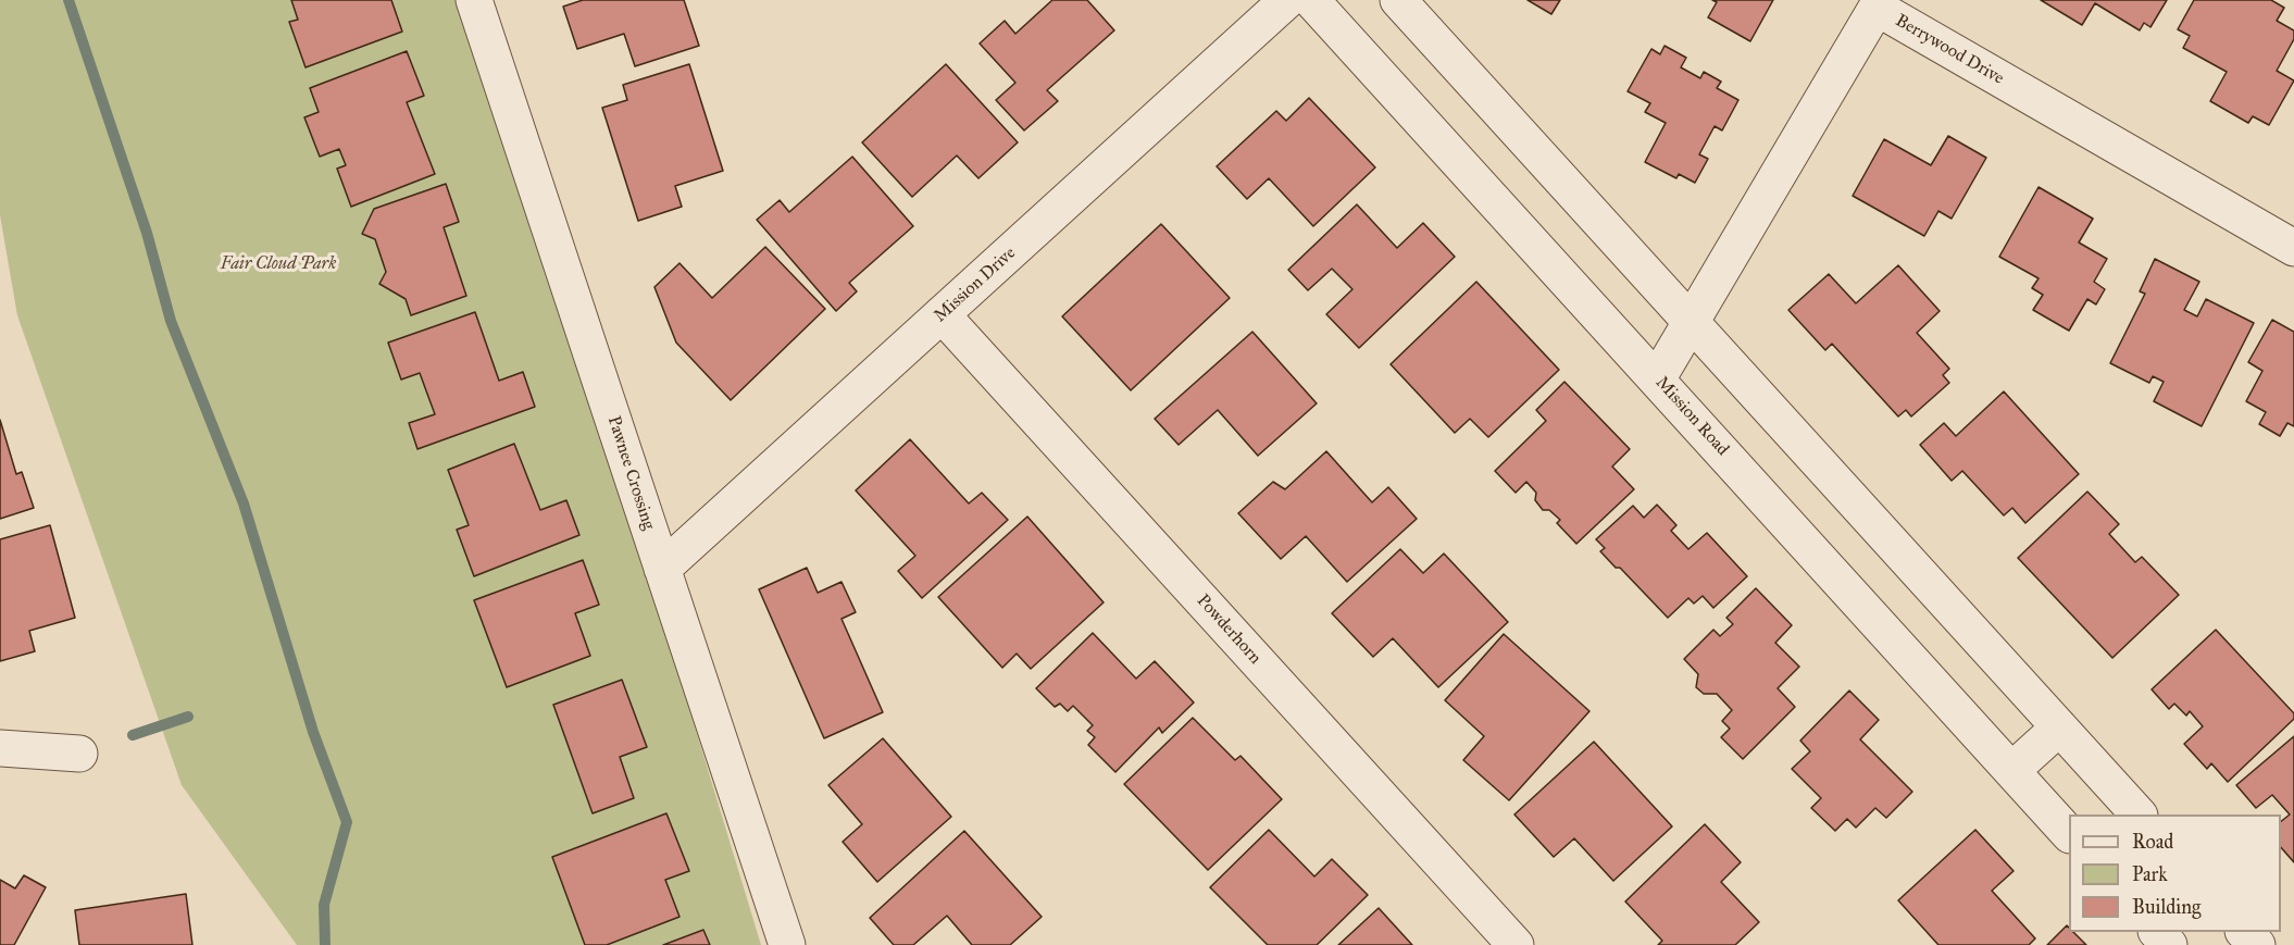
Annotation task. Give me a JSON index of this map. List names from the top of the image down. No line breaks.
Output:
{"streets":{"street":["Berrywood Drive","Mission Drive","Mission Road","Pawnee Crossing","Powderhorn"]},"crossings":[["Berrywood Drive","Mission Road"],["Mission Drive","Pawnee Crossing"],["Mission Drive","Powderhorn"]],"parks":["Fair Cloud Park"],"legend":["Road","Park","Building"]}
